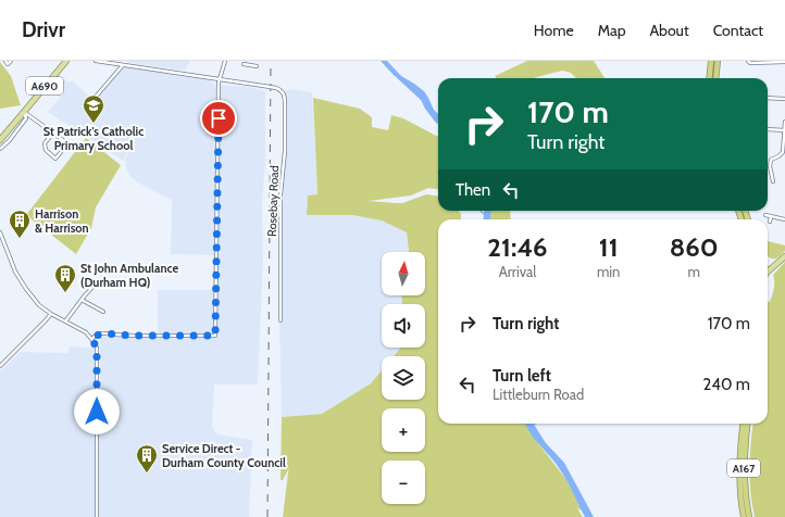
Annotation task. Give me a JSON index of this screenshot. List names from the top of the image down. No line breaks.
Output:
{"streets":{"highway":["A167"],"main road":["A690"],"street":["Rosebay Road"]},"places":{"school or university":["St Patrick's Catholic Primary School"],"building":["Harrison & Harrison","St John Ambulance (Durham HQ)","Service Direct - Durham County Council"]},"north":"top","page":{"header":"Drivr","nav":["Home","Map","About","Contact"],"turn":["170 m","Turn right"],"then":"Then","eta":["21:46","Arrival","11","min","860","m"],"map_buttons":["+","−"],"list":[{"name":"Turn right","value":"170 m"},{"name":"Turn left","note":"Littleburn Road","value":"240 m"}]}}
